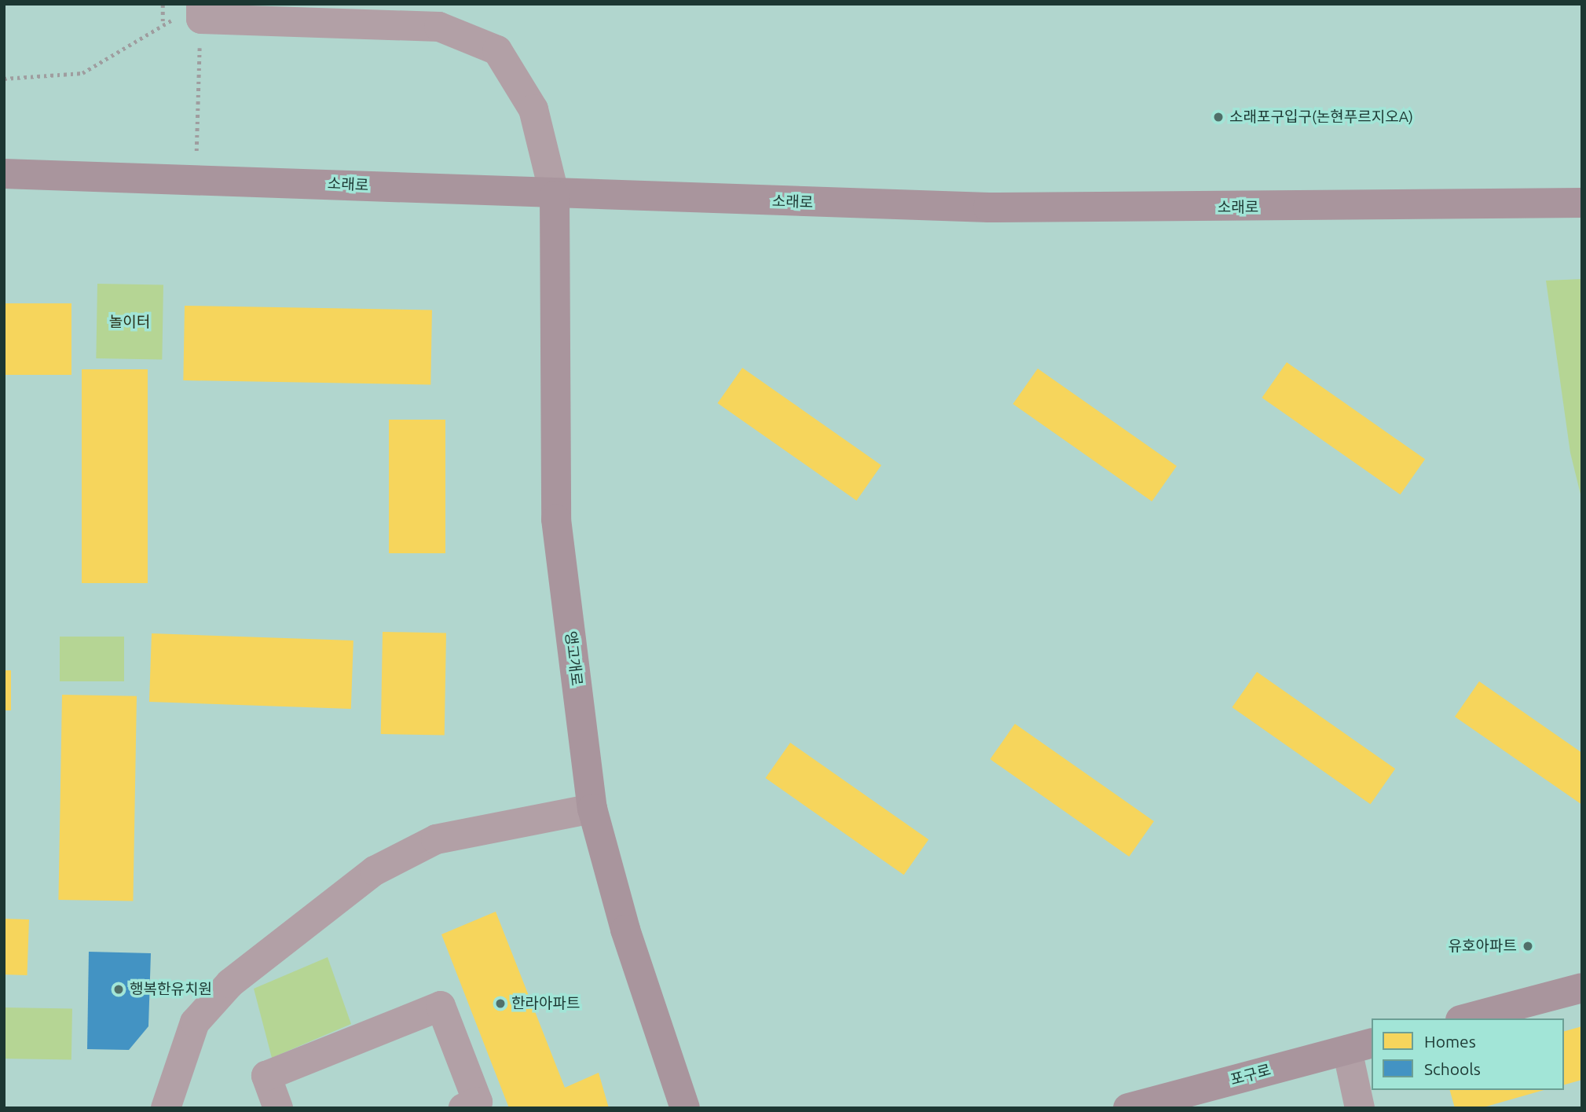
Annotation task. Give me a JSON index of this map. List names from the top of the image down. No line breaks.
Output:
{"streets":{"main road":["소래로","앵고개로","포구로"]},"crossings":[["소래로","앵고개로"]],"parks":["놀이터"],"places":["소래포구입구(논현푸르지오A)","유호아파트","행복한유치원","한라아파트"],"legend":["Homes","Schools"]}
